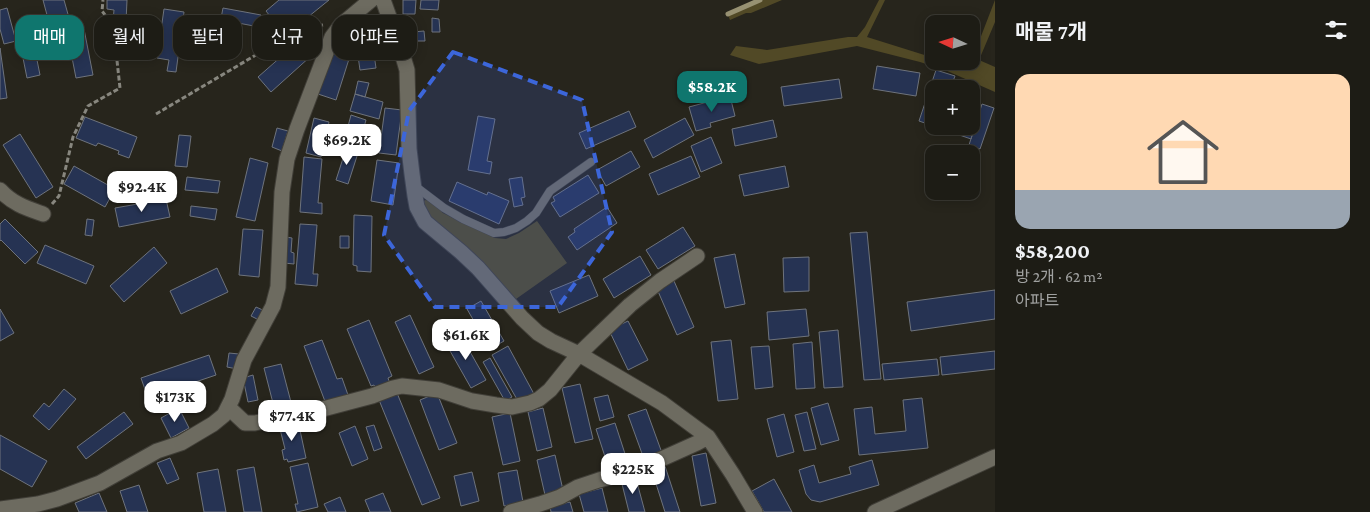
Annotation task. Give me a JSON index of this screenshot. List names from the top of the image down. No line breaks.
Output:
{"north":"left","page":{"heading":"매물 7개","map_buttons":["+","−"],"chip":["매매","월세","필터","신규","아파트"],"list":[{"name":"$58,200","note":"방 2개 · 62 m² · 아파트"}],"price":["$58.2K","$69.2K","$92.4K","$61.6K","$173K","$77.4K","$225K"]}}
